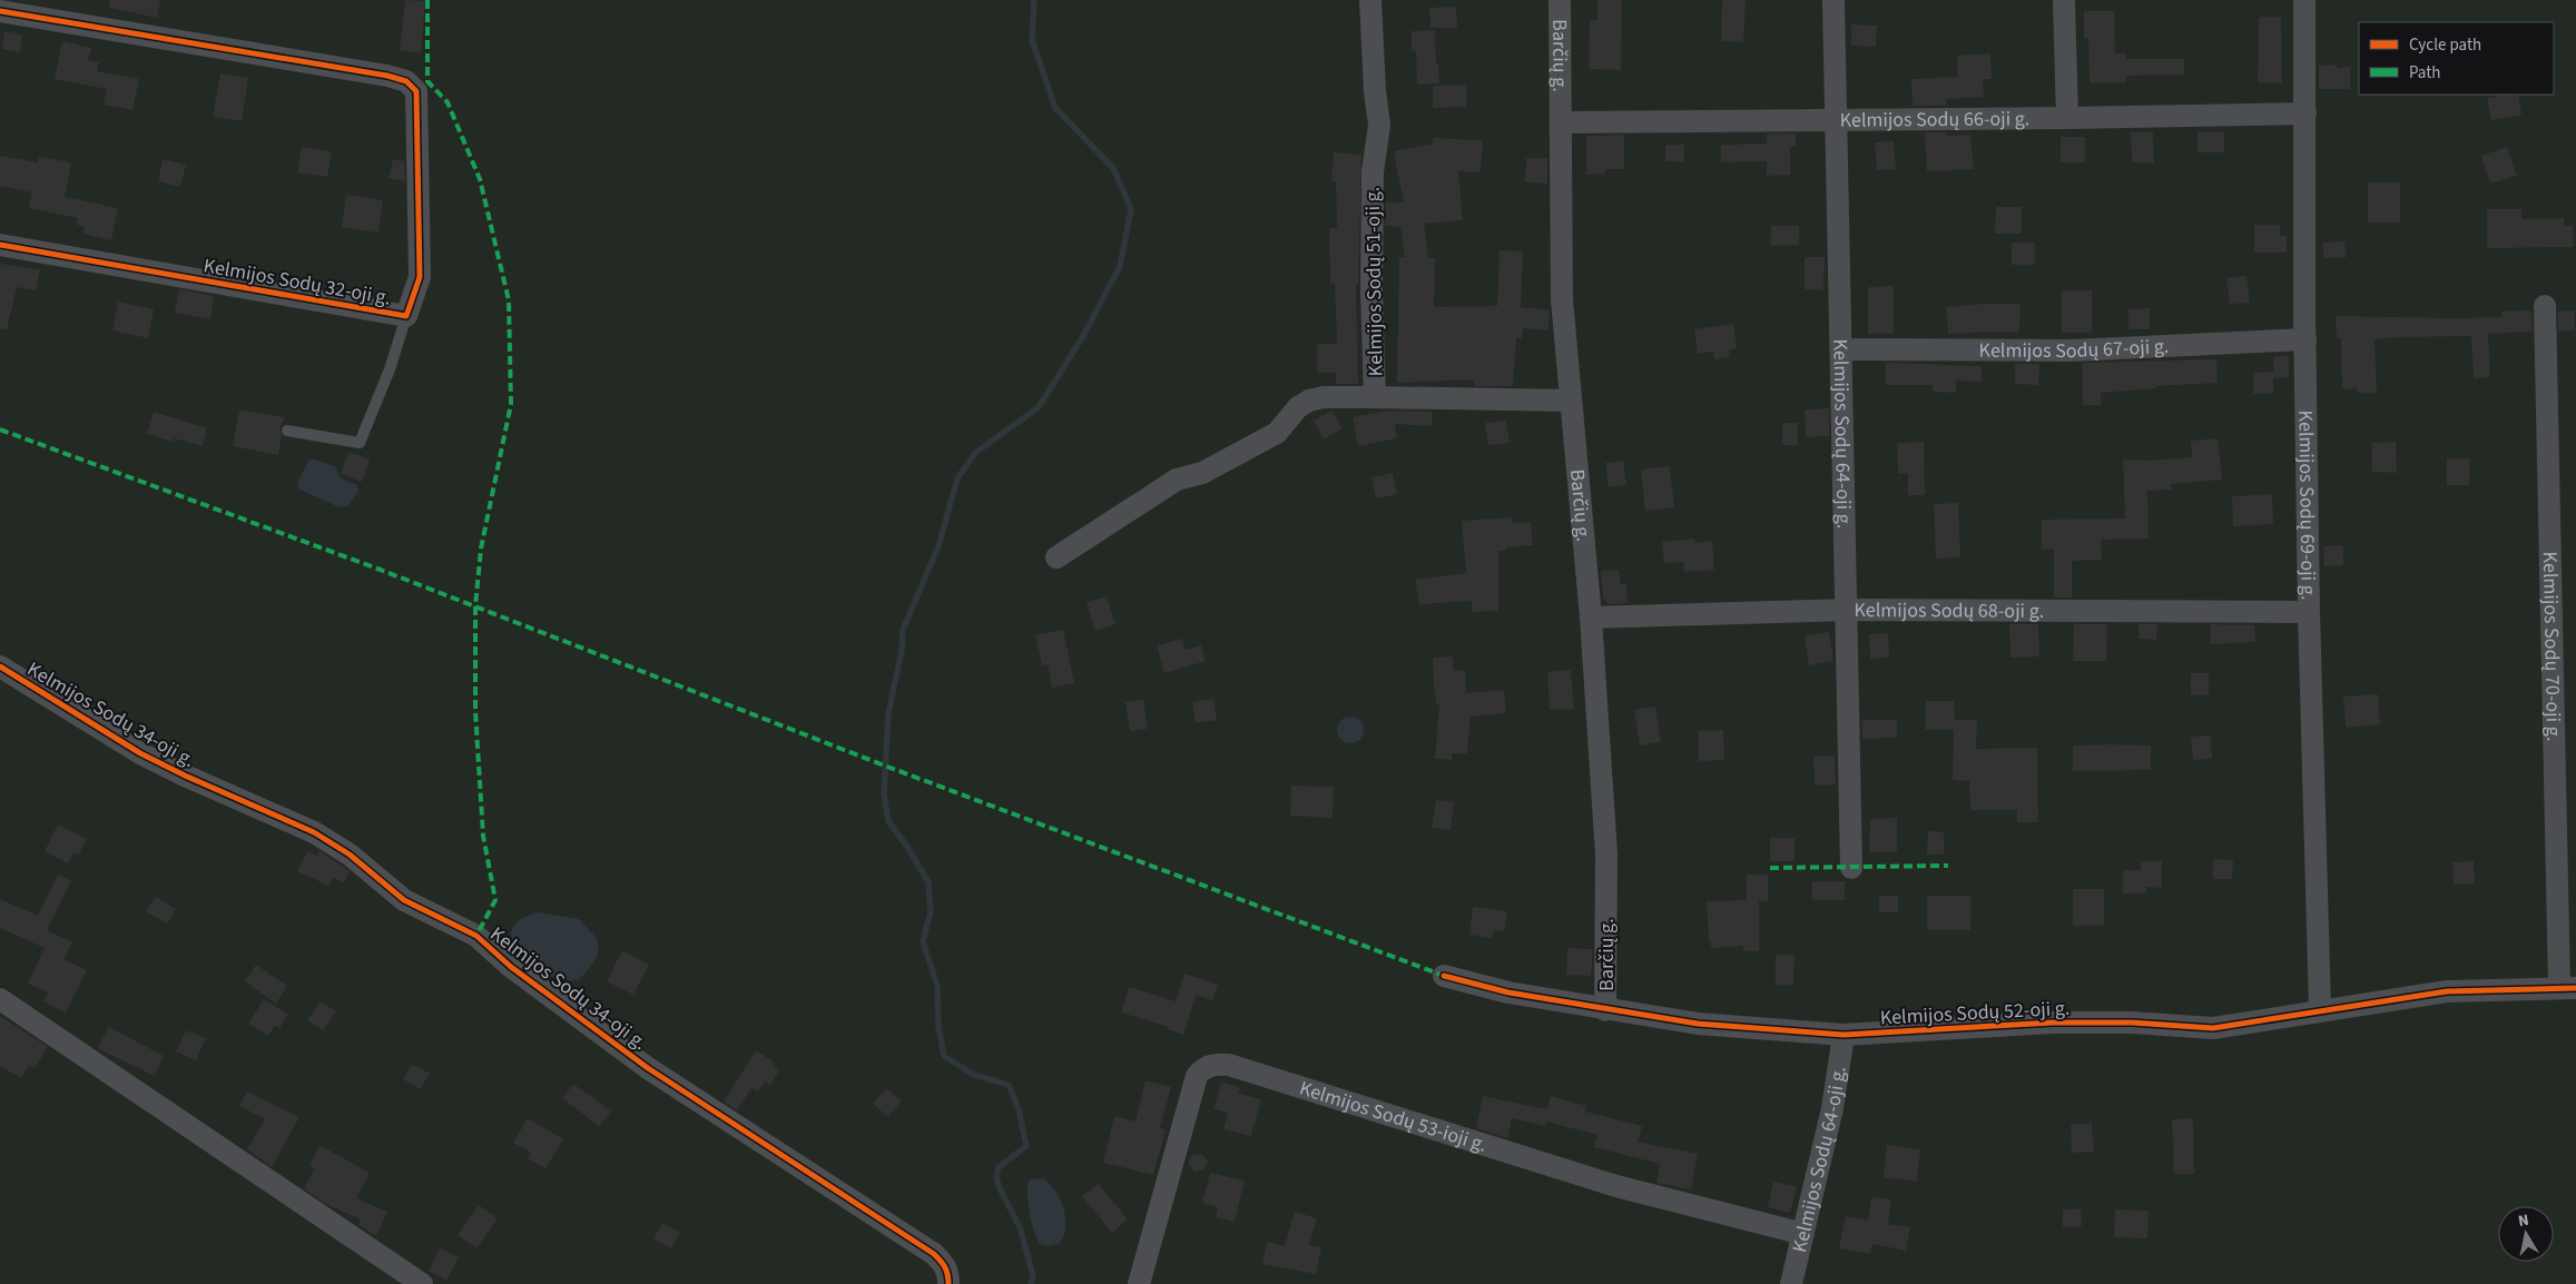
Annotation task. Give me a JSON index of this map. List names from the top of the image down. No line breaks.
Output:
{"streets":{"street":["Barčių g.","Kelmijos Sodų 66-oji g.","Kelmijos Sodų 32-oji g.","Kelmijos Sodų 51-oji g.","Kelmijos Sodų 67-oji g.","Kelmijos Sodų 64-oji g.","Kelmijos Sodų 69-oji g.","Kelmijos Sodų 68-oji g.","Kelmijos Sodų 70-oji g.","Kelmijos Sodų 34-oji g.","Kelmijos Sodų 52-oji g.","Kelmijos Sodų 53-ioji g."]},"crossings":[["Barčių g.","Kelmijos Sodų 66-oji g."],["Barčių g.","Kelmijos Sodų 68-oji g."],["Barčių g.","Kelmijos Sodų 52-oji g."],["Kelmijos Sodų 66-oji g.","Kelmijos Sodų 64-oji g."],["Kelmijos Sodų 66-oji g.","Kelmijos Sodų 69-oji g."],["Kelmijos Sodų 67-oji g.","Kelmijos Sodų 64-oji g."],["Kelmijos Sodų 67-oji g.","Kelmijos Sodų 69-oji g."],["Kelmijos Sodų 64-oji g.","Kelmijos Sodų 68-oji g."],["Kelmijos Sodų 64-oji g.","Kelmijos Sodų 52-oji g."],["Kelmijos Sodų 64-oji g.","Kelmijos Sodų 53-ioji g."],["Kelmijos Sodų 69-oji g.","Kelmijos Sodų 68-oji g."],["Kelmijos Sodų 69-oji g.","Kelmijos Sodų 52-oji g."],["Kelmijos Sodų 70-oji g.","Kelmijos Sodų 52-oji g."]],"legend":["Cycle path","Path"],"north":"top"}
